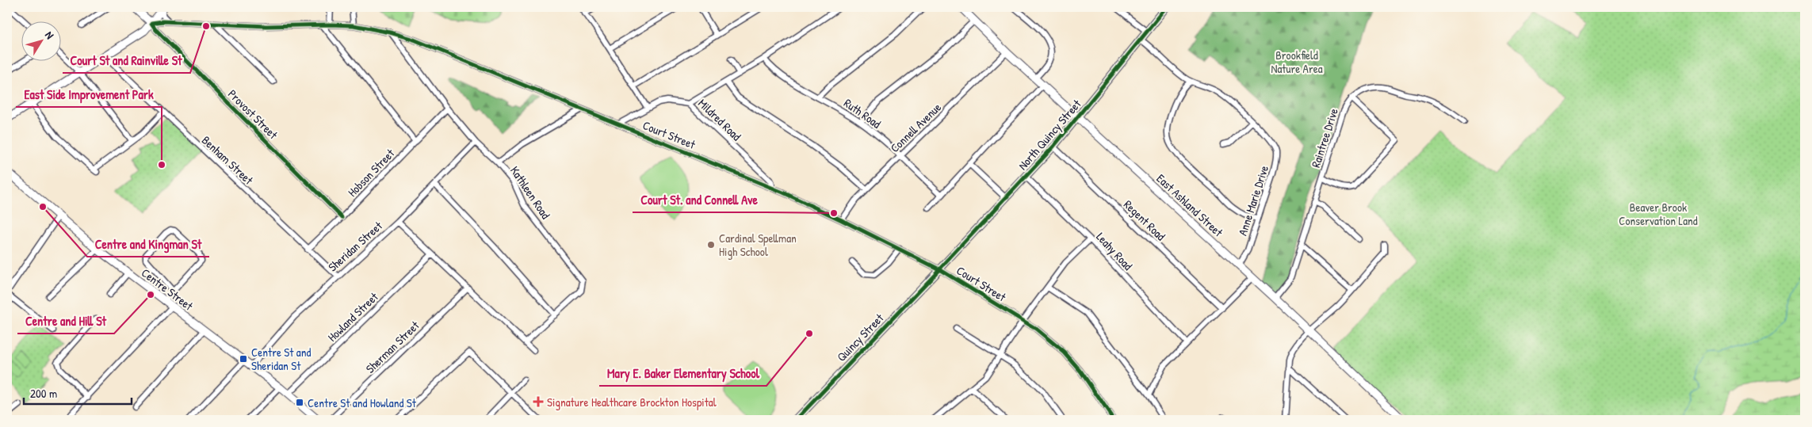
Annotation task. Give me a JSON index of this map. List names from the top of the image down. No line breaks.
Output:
{"streets":{"main road":["North Quincy Street","East Ashland Street","Centre Street","Quincy Street"],"street":["Ruth Road","Provost Street","Mildred Road","Connell Avenue","Court Street","Raintree Drive","Benham Street","Hobson Street","Kathleen Road","Anne Marie Drive","Regent Road","Sheridan Street","Leahy Road","Howland Street","Sherman Street"]},"crossings":[["Ruth Road","Connell Avenue"],["Provost Street","Court Street"],["Provost Street","Hobson Street"],["Mildred Road","Court Street"],["Connell Avenue","Court Street"],["Connell Avenue","East Ashland Street"],["Court Street","North Quincy Street"],["Court Street","Kathleen Road"],["Court Street","Quincy Street"],["North Quincy Street","Anne Marie Drive"],["North Quincy Street","East Ashland Street"],["North Quincy Street","Regent Road"],["North Quincy Street","Leahy Road"],["North Quincy Street","Quincy Street"],["Raintree Drive","East Ashland Street"],["Benham Street","Hobson Street"],["Benham Street","Sheridan Street"],["Hobson Street","Kathleen Road"],["Kathleen Road","Sheridan Street"],["Anne Marie Drive","East Ashland Street"],["Sheridan Street","Centre Street"],["Centre Street","Howland Street"]],"parks":["Brookfield Nature Area","Beaver Brook Conservation Land"],"places":{"other":["Court St and Rainville St","East Side Improvement Park","Centre and Kingman St","Court St. and Connell Ave","Cardinal Spellman High School","Centre and Hill St","Mary E. Baker Elementary School"],"transit":["Centre St and Sheridan St","Centre St and Howland St"],"health":["Signature Healthcare Brockton Hospital"]},"scale_bar":"200 m","north":"top right"}
